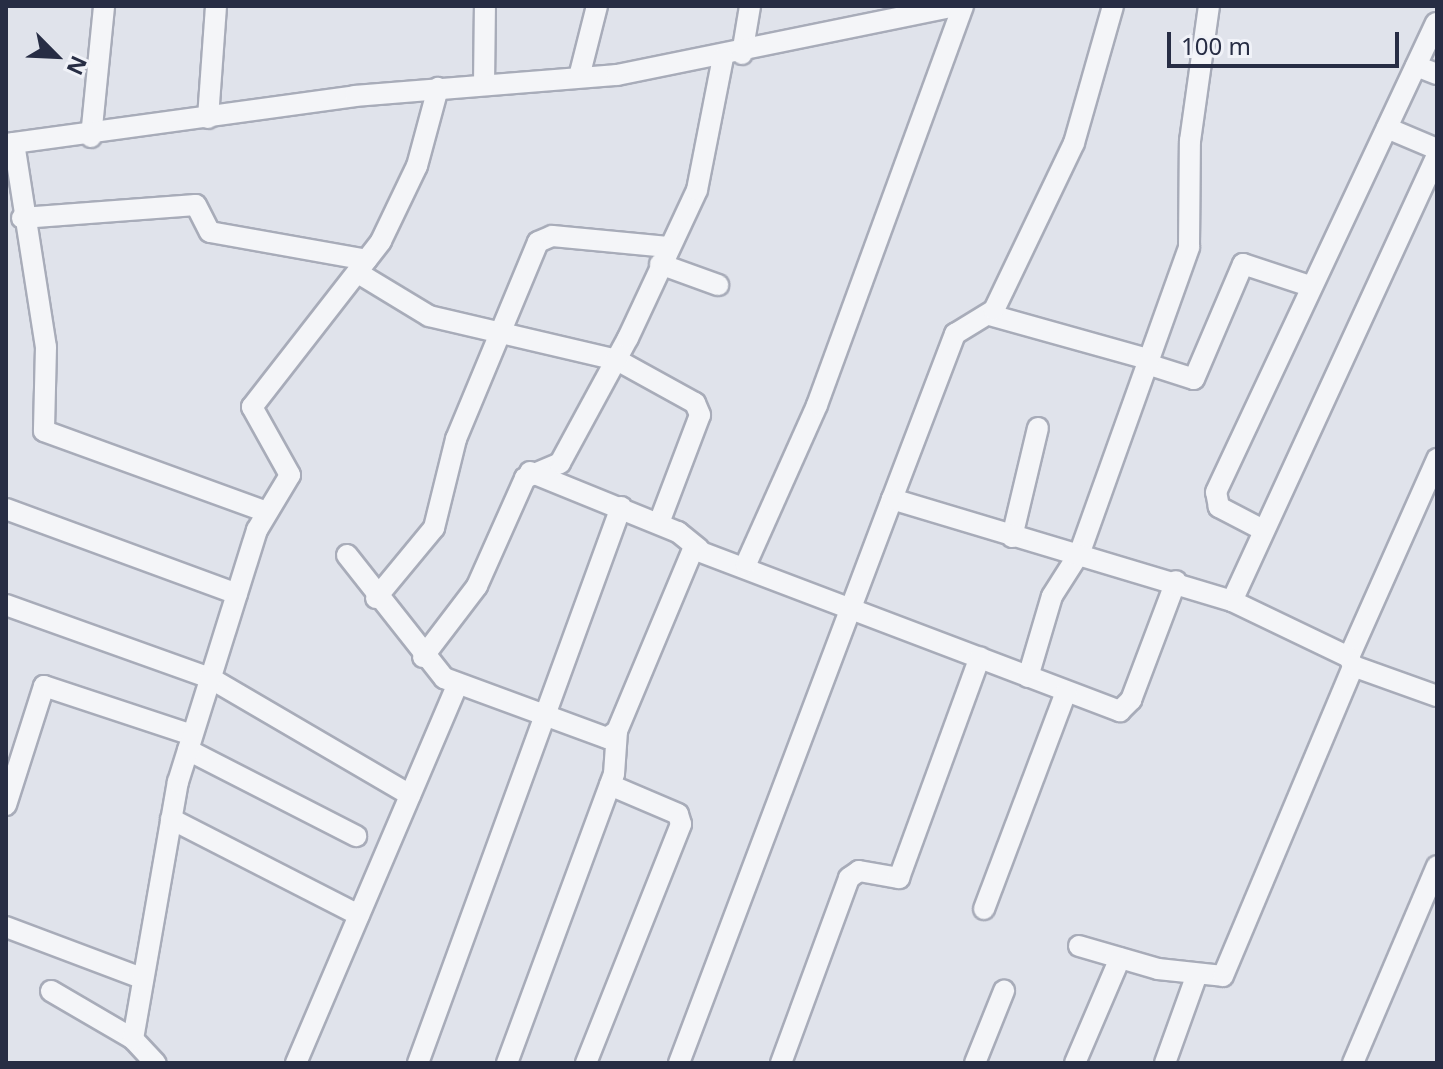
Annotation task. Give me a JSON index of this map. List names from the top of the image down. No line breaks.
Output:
{"scale_bar":"100 m","north":"bottom right"}
